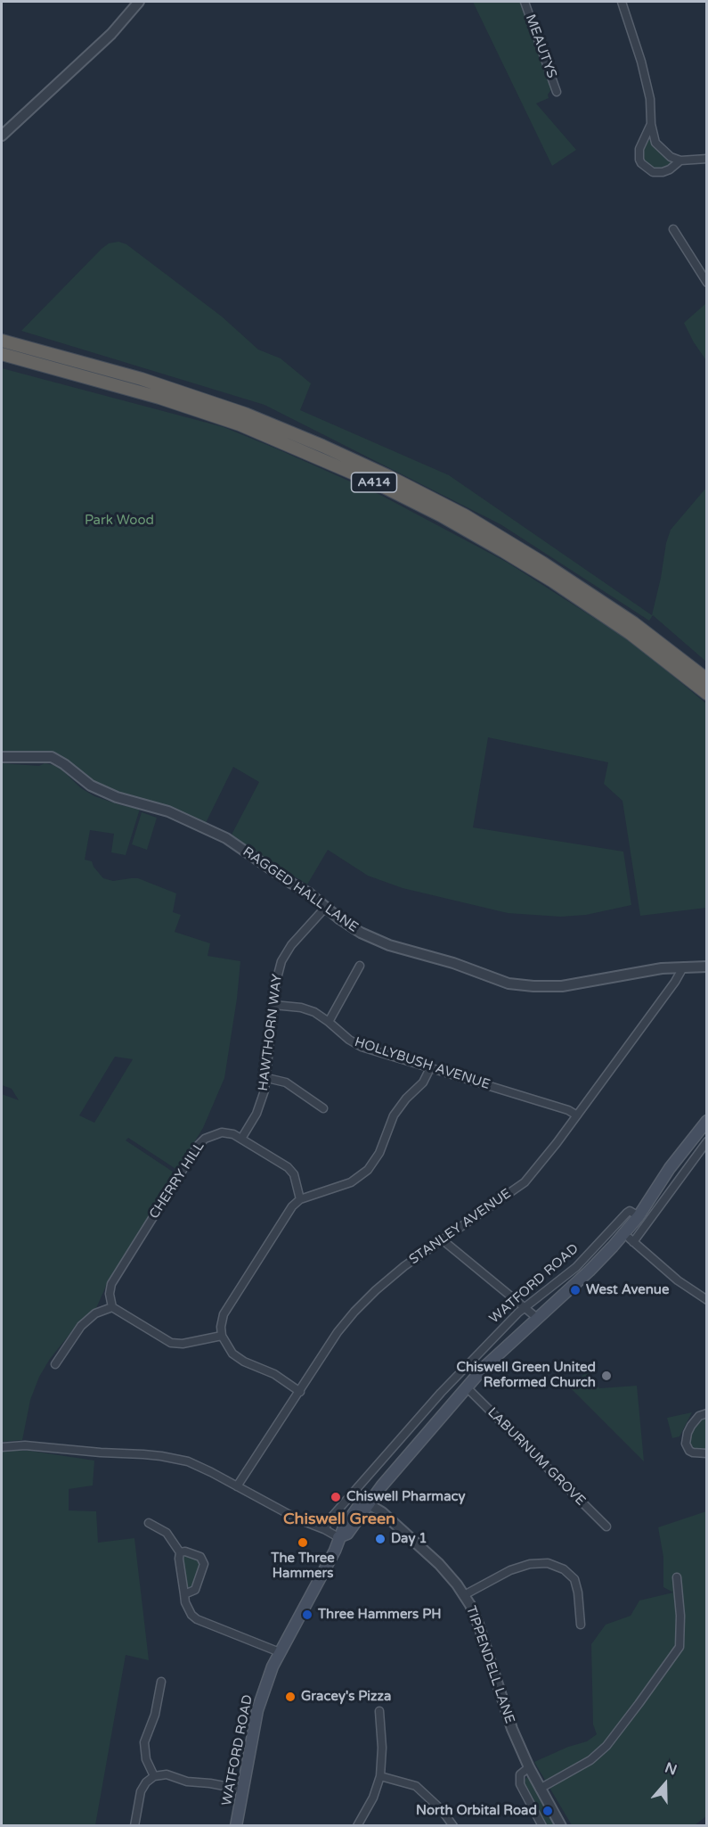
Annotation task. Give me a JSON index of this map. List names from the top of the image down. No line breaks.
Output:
{"streets":{"highway":["A414"],"main road":["WATFORD ROAD"],"street":["MEAUTYS","RAGGED HALL LANE","HAWTHORN WAY","HOLLYBUSH AVENUE","CHERRY HILL","STANLEY AVENUE","LABURNUM GROVE","TIPPENDELL LANE"]},"crossings":[["RAGGED HALL LANE","HAWTHORN WAY"],["RAGGED HALL LANE","STANLEY AVENUE"],["HAWTHORN WAY","HOLLYBUSH AVENUE"],["HAWTHORN WAY","CHERRY HILL"],["HOLLYBUSH AVENUE","STANLEY AVENUE"],["WATFORD ROAD","LABURNUM GROVE"],["WATFORD ROAD","TIPPENDELL LANE"]],"districts":["Chiswell Green"],"parks":["Park Wood"],"places":["West Avenue","Chiswell Green United Reformed Church","Chiswell Pharmacy","Day 1","The Three Hammers","Three Hammers PH","Gracey's Pizza","North Orbital Road"],"north":"top"}
